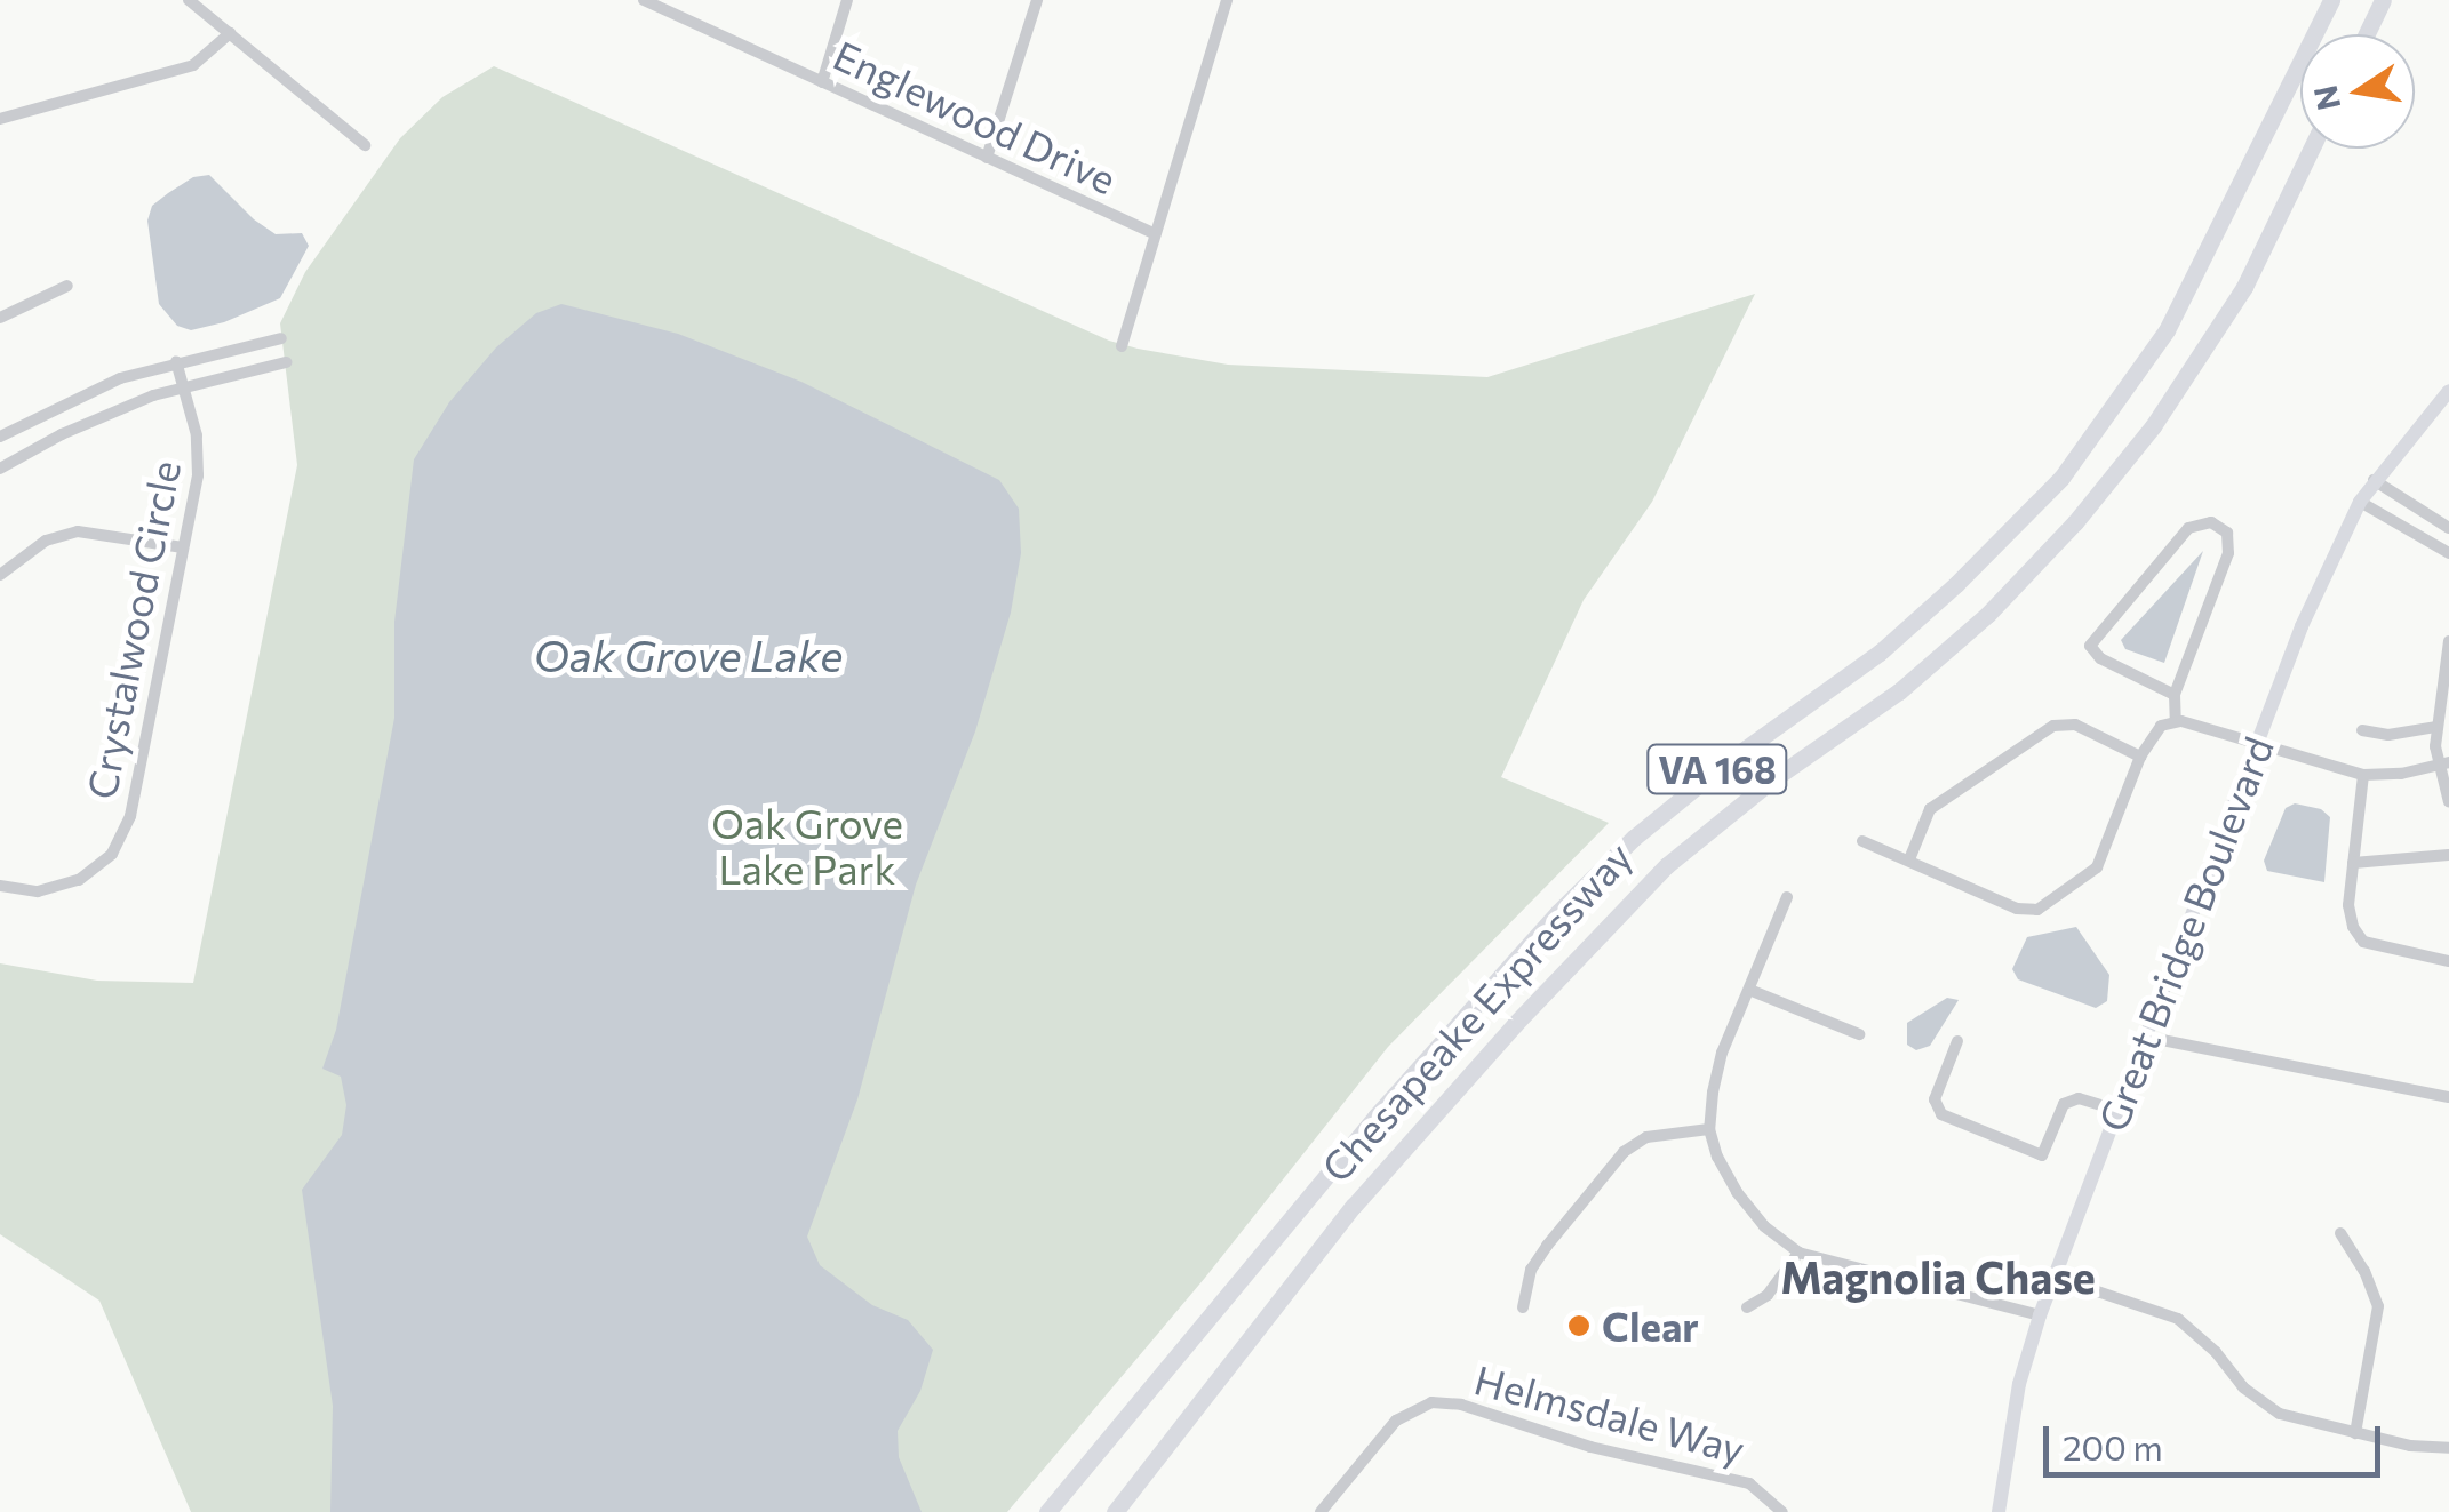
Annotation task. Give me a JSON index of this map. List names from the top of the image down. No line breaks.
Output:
{"streets":{"highway":["VA 168","Chesapeake Expressway"],"main road":["Great Bridge Boulevard"],"street":["Englewood Drive","Crystalwood Circle","Helmsdale Way"]},"districts":["Magnolia Chase"],"water":["Oak Grove Lake"],"parks":["Oak Grove Lake Park"],"places":["Clear"],"scale_bar":"200 m","north":"left"}
